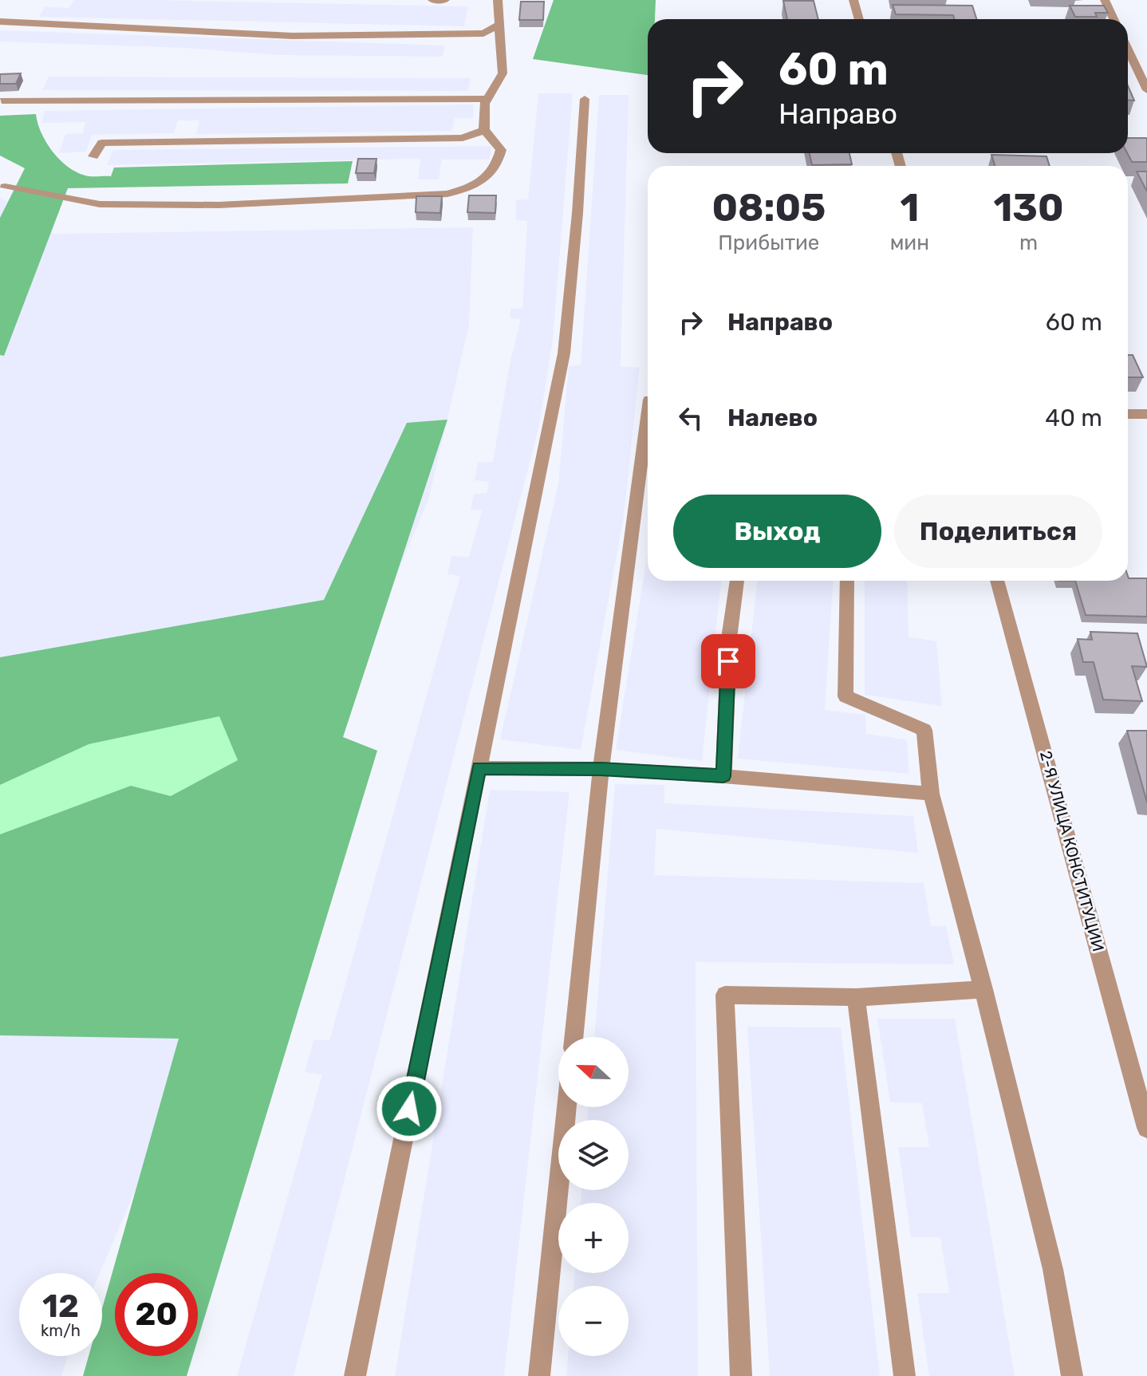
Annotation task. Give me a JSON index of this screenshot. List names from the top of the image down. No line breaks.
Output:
{"streets":{"street":["2-Я УЛИЦА КОНСТИТУЦИИ"]},"north":"left","page":{"turn":["60 m","Направо"],"eta":["08:05","Прибытие","1","мин","130","m"],"list":[{"name":"Направо","value":"60 m"},{"name":"Налево","value":"40 m"}],"buttons":["Выход","Поделиться"],"map_buttons":["+","−"],"speed":"12 km/h","limit":"20"}}
